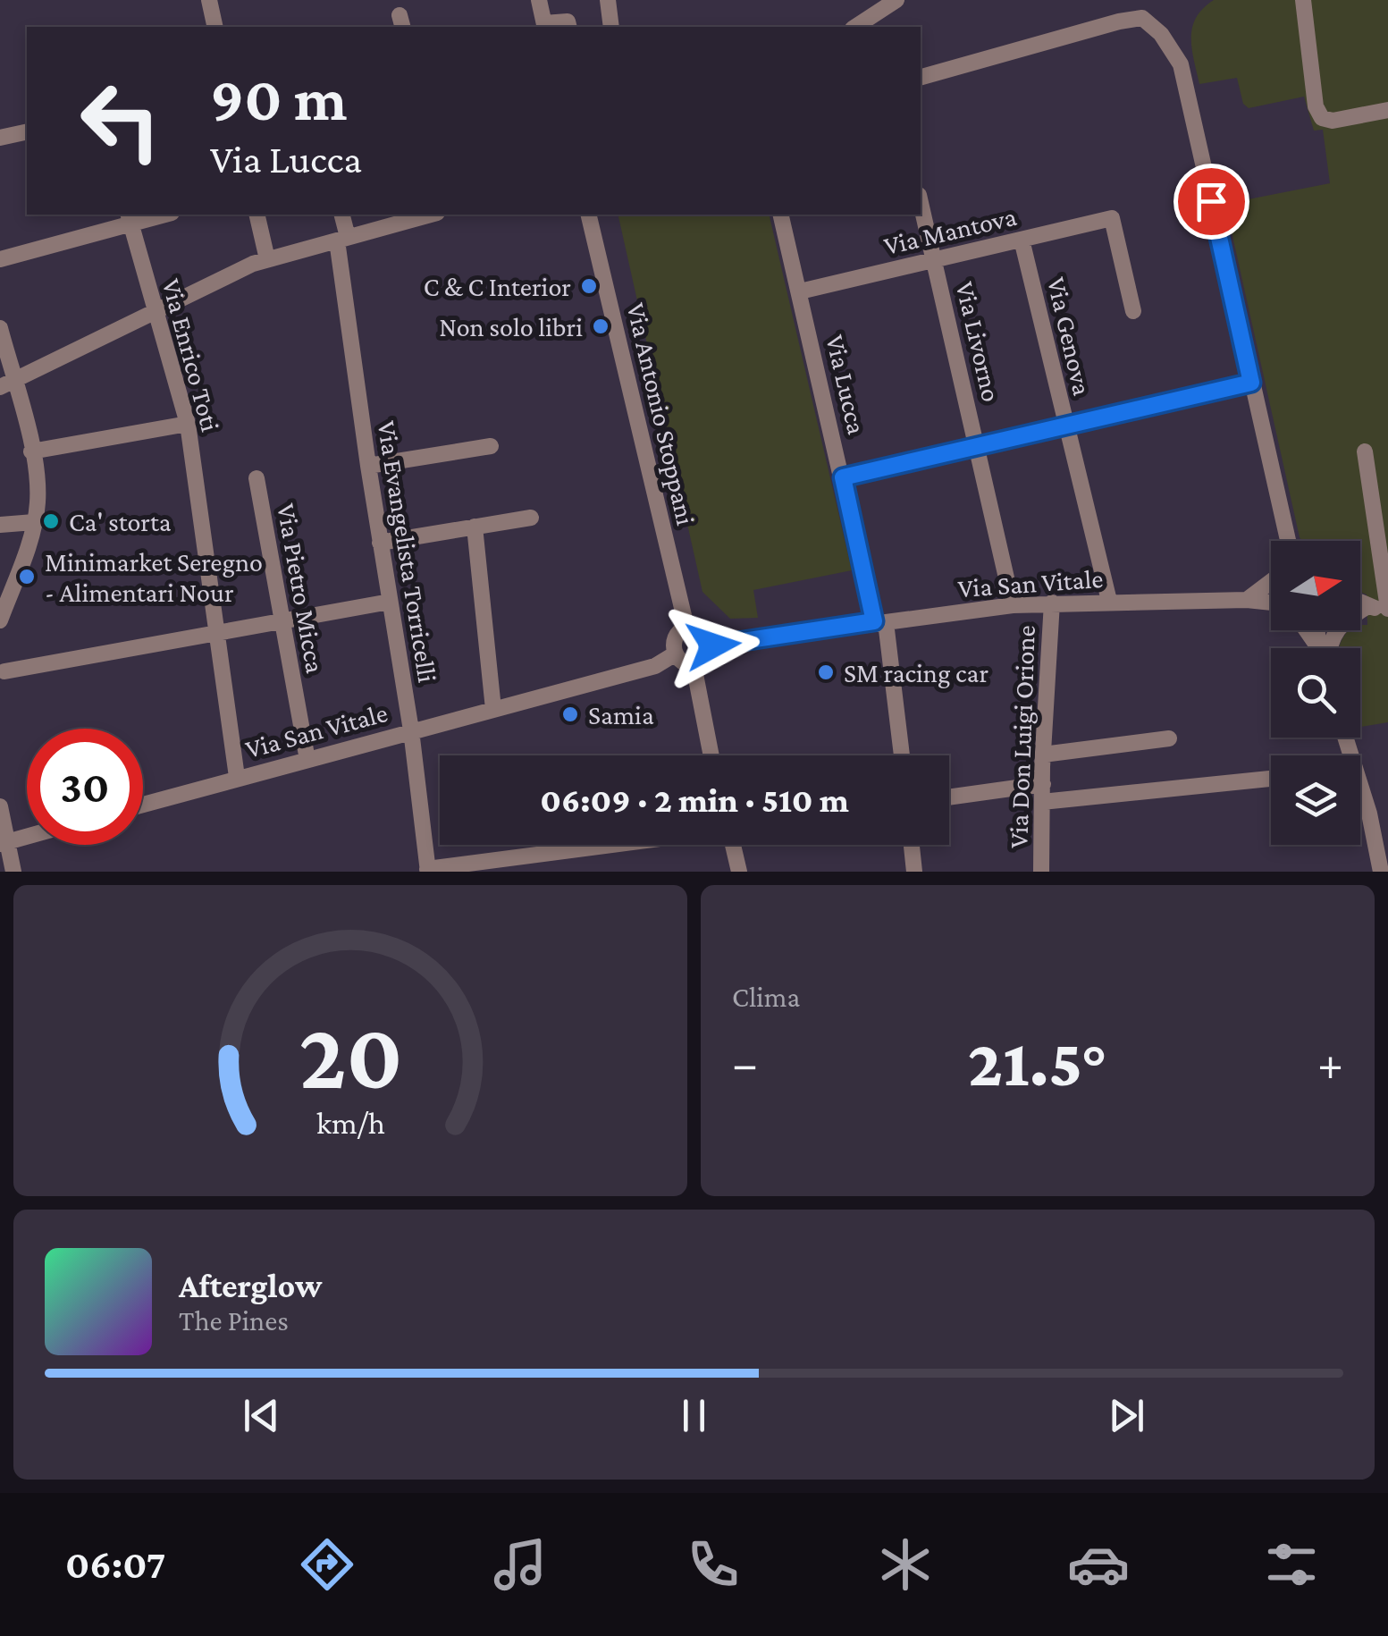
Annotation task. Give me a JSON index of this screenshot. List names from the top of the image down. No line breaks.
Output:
{"streets":{"street":["Via Mantova","Via Genova","Via Livorno","Via Enrico Toti","Via Lucca","Via Antonio Stoppani","Via Evangelista Torricelli","Via San Vitale","Via Pietro Micca","Via Don Luigi Orione"]},"crossings":[["Via Mantova","Via Genova"],["Via Mantova","Via Livorno"],["Via Mantova","Via Lucca"],["Via Genova","Via San Vitale"],["Via Livorno","Via San Vitale"],["Via Enrico Toti","Via San Vitale"],["Via Lucca","Via San Vitale"],["Via Antonio Stoppani","Via San Vitale"],["Via Evangelista Torricelli","Via San Vitale"],["Via San Vitale","Via Pietro Micca"],["Via San Vitale","Via Don Luigi Orione"]],"places":["C & C Interior","Non solo libri","Ca' storta","Minimarket Seregno - Alimentari Nour","SM racing car","Samia"],"north":"right","page":{"turn":["90 m","Via Lucca"],"limit":"30","trip":"06:09 · 2 min · 510 m","tile":"Clima","heat":["−","21.5°","+"],"song":["Afterglow","The Pines"],"tabs":"06:07","gauge":["20","km/h"]}}
